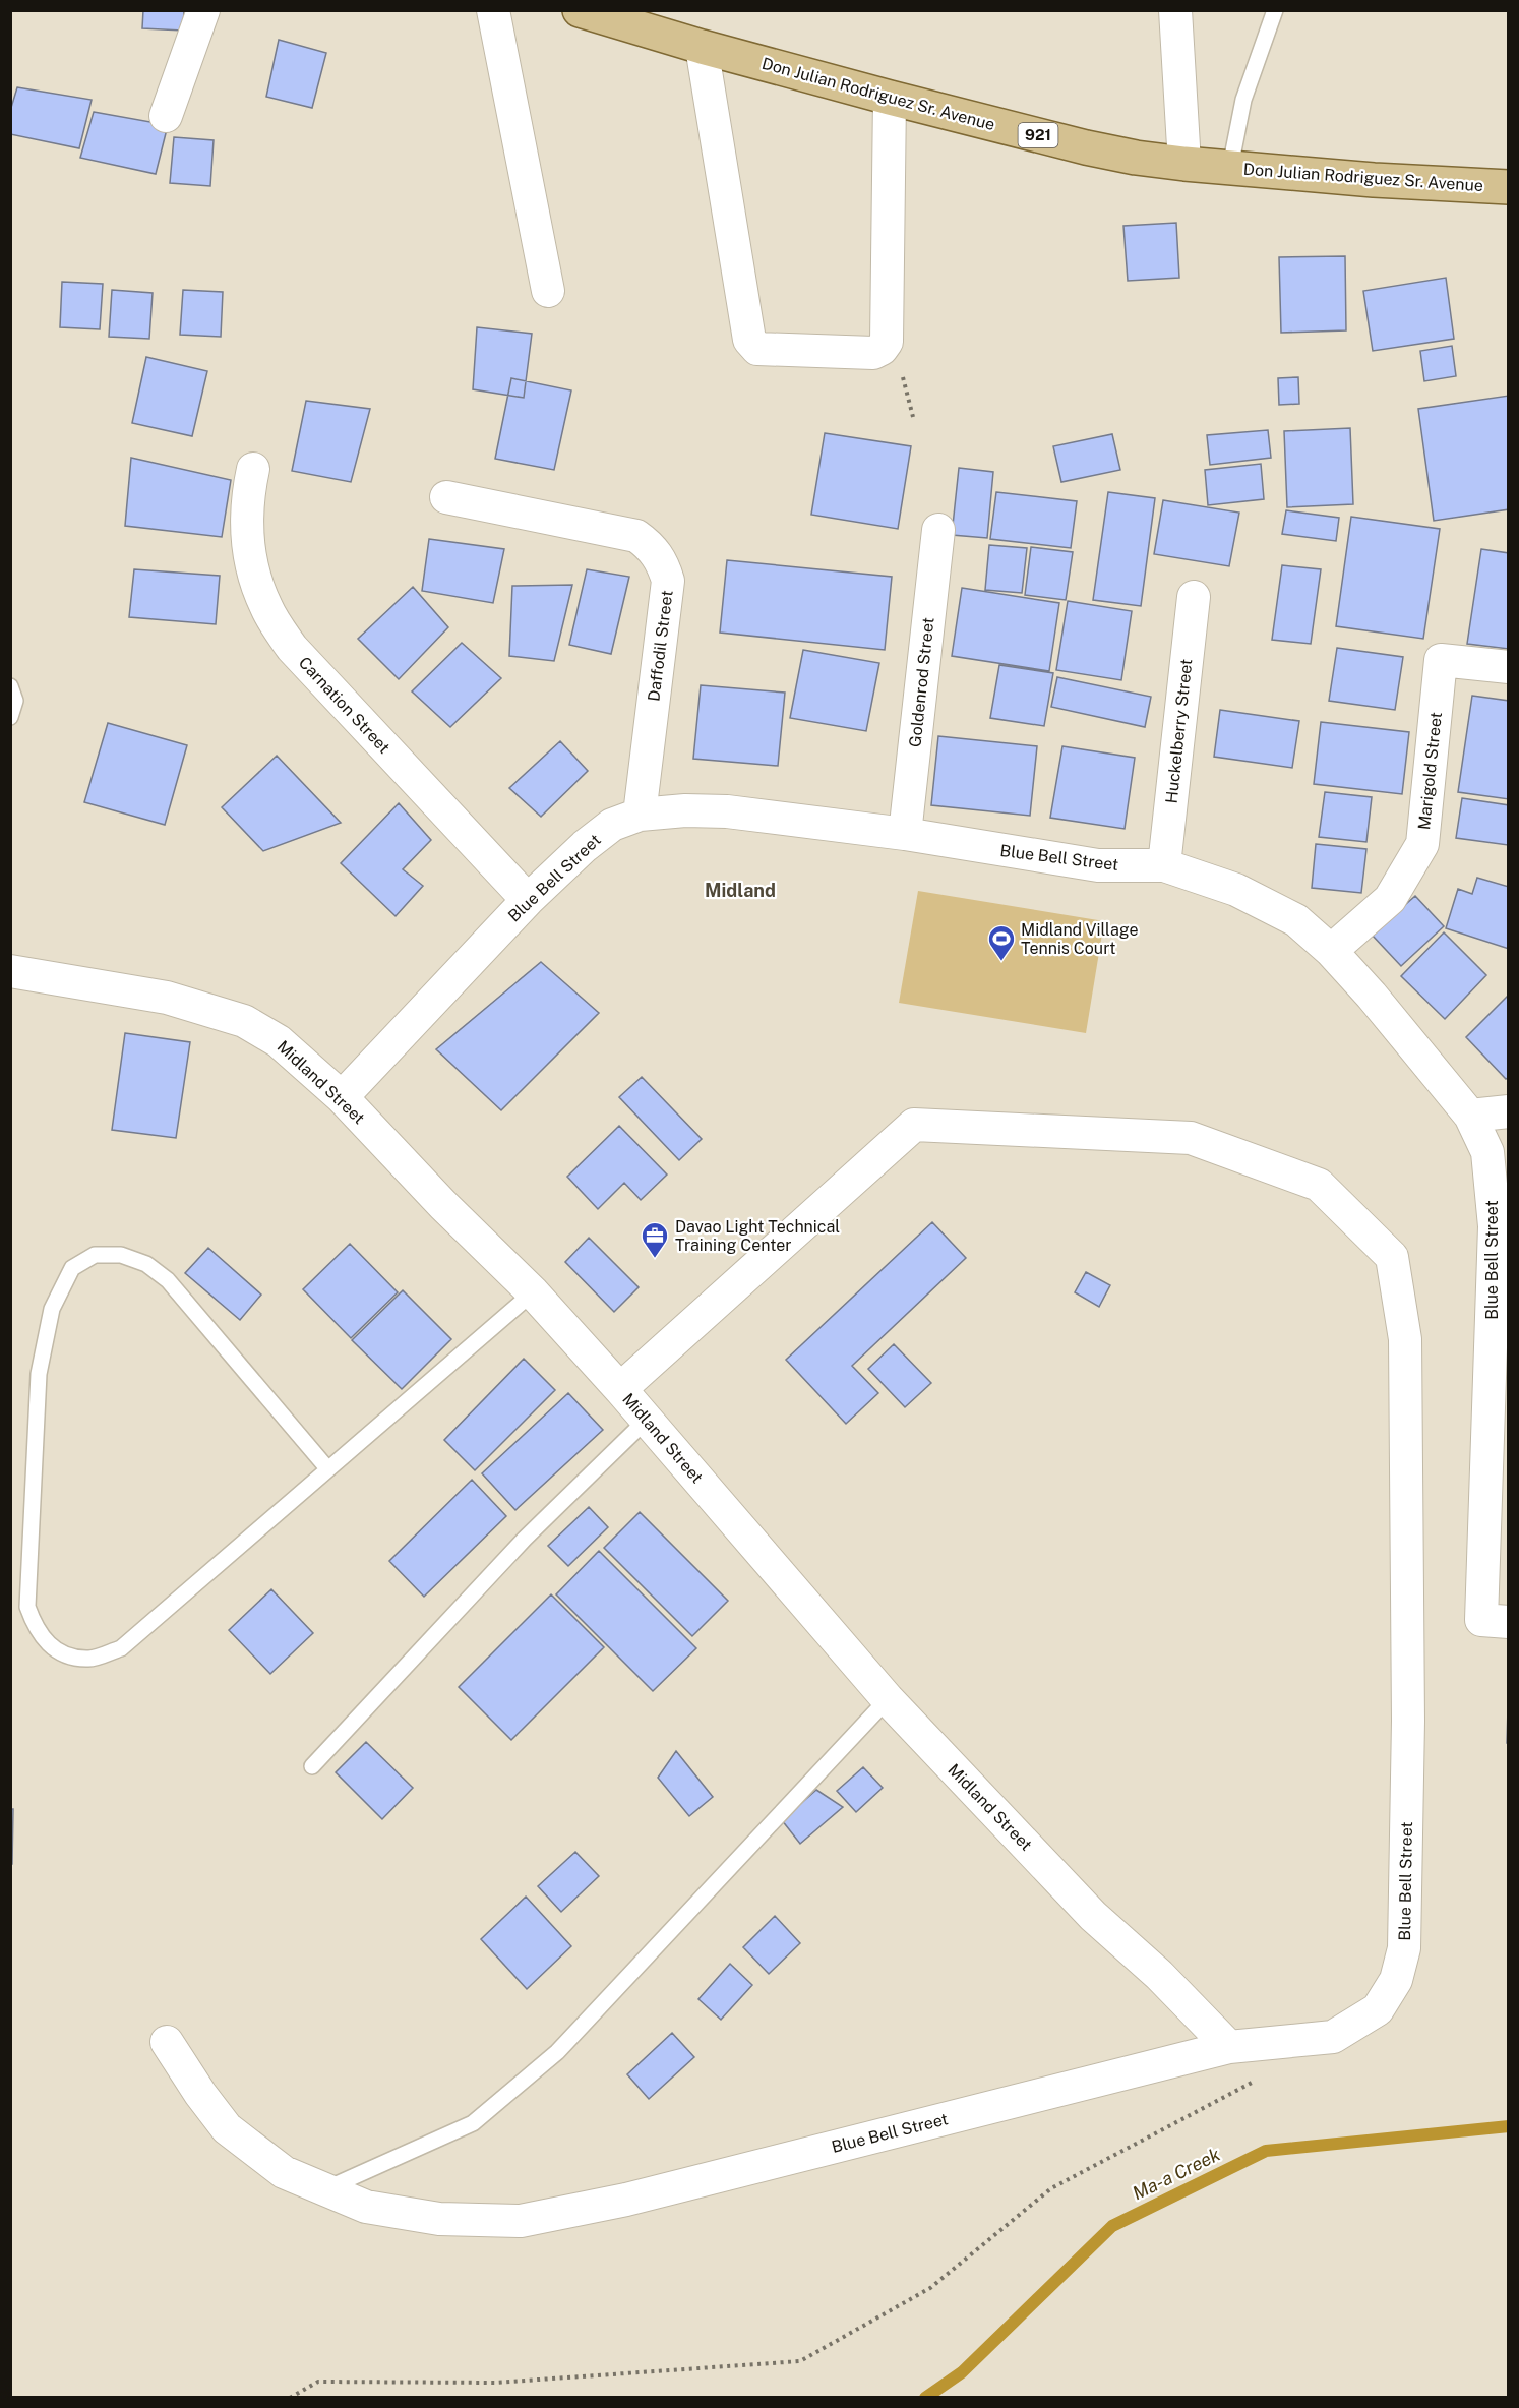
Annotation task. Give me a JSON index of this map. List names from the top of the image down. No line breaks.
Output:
{"streets":{"main road":["Don Julian Rodriguez Sr. Avenue","921"],"street":["Daffodil Street","Goldenrod Street","Carnation Street","Huckelberry Street","Marigold Street","Blue Bell Street","Midland Street"]},"crossings":[["Daffodil Street","Blue Bell Street"],["Goldenrod Street","Blue Bell Street"],["Carnation Street","Blue Bell Street"],["Huckelberry Street","Blue Bell Street"],["Marigold Street","Blue Bell Street"],["Blue Bell Street","Midland Street"]],"districts":["Midland"],"water":["Ma-a Creek"],"places":{"sports":["Midland Village Tennis Court"],"office":["Davao Light Technical Training Center"]}}
